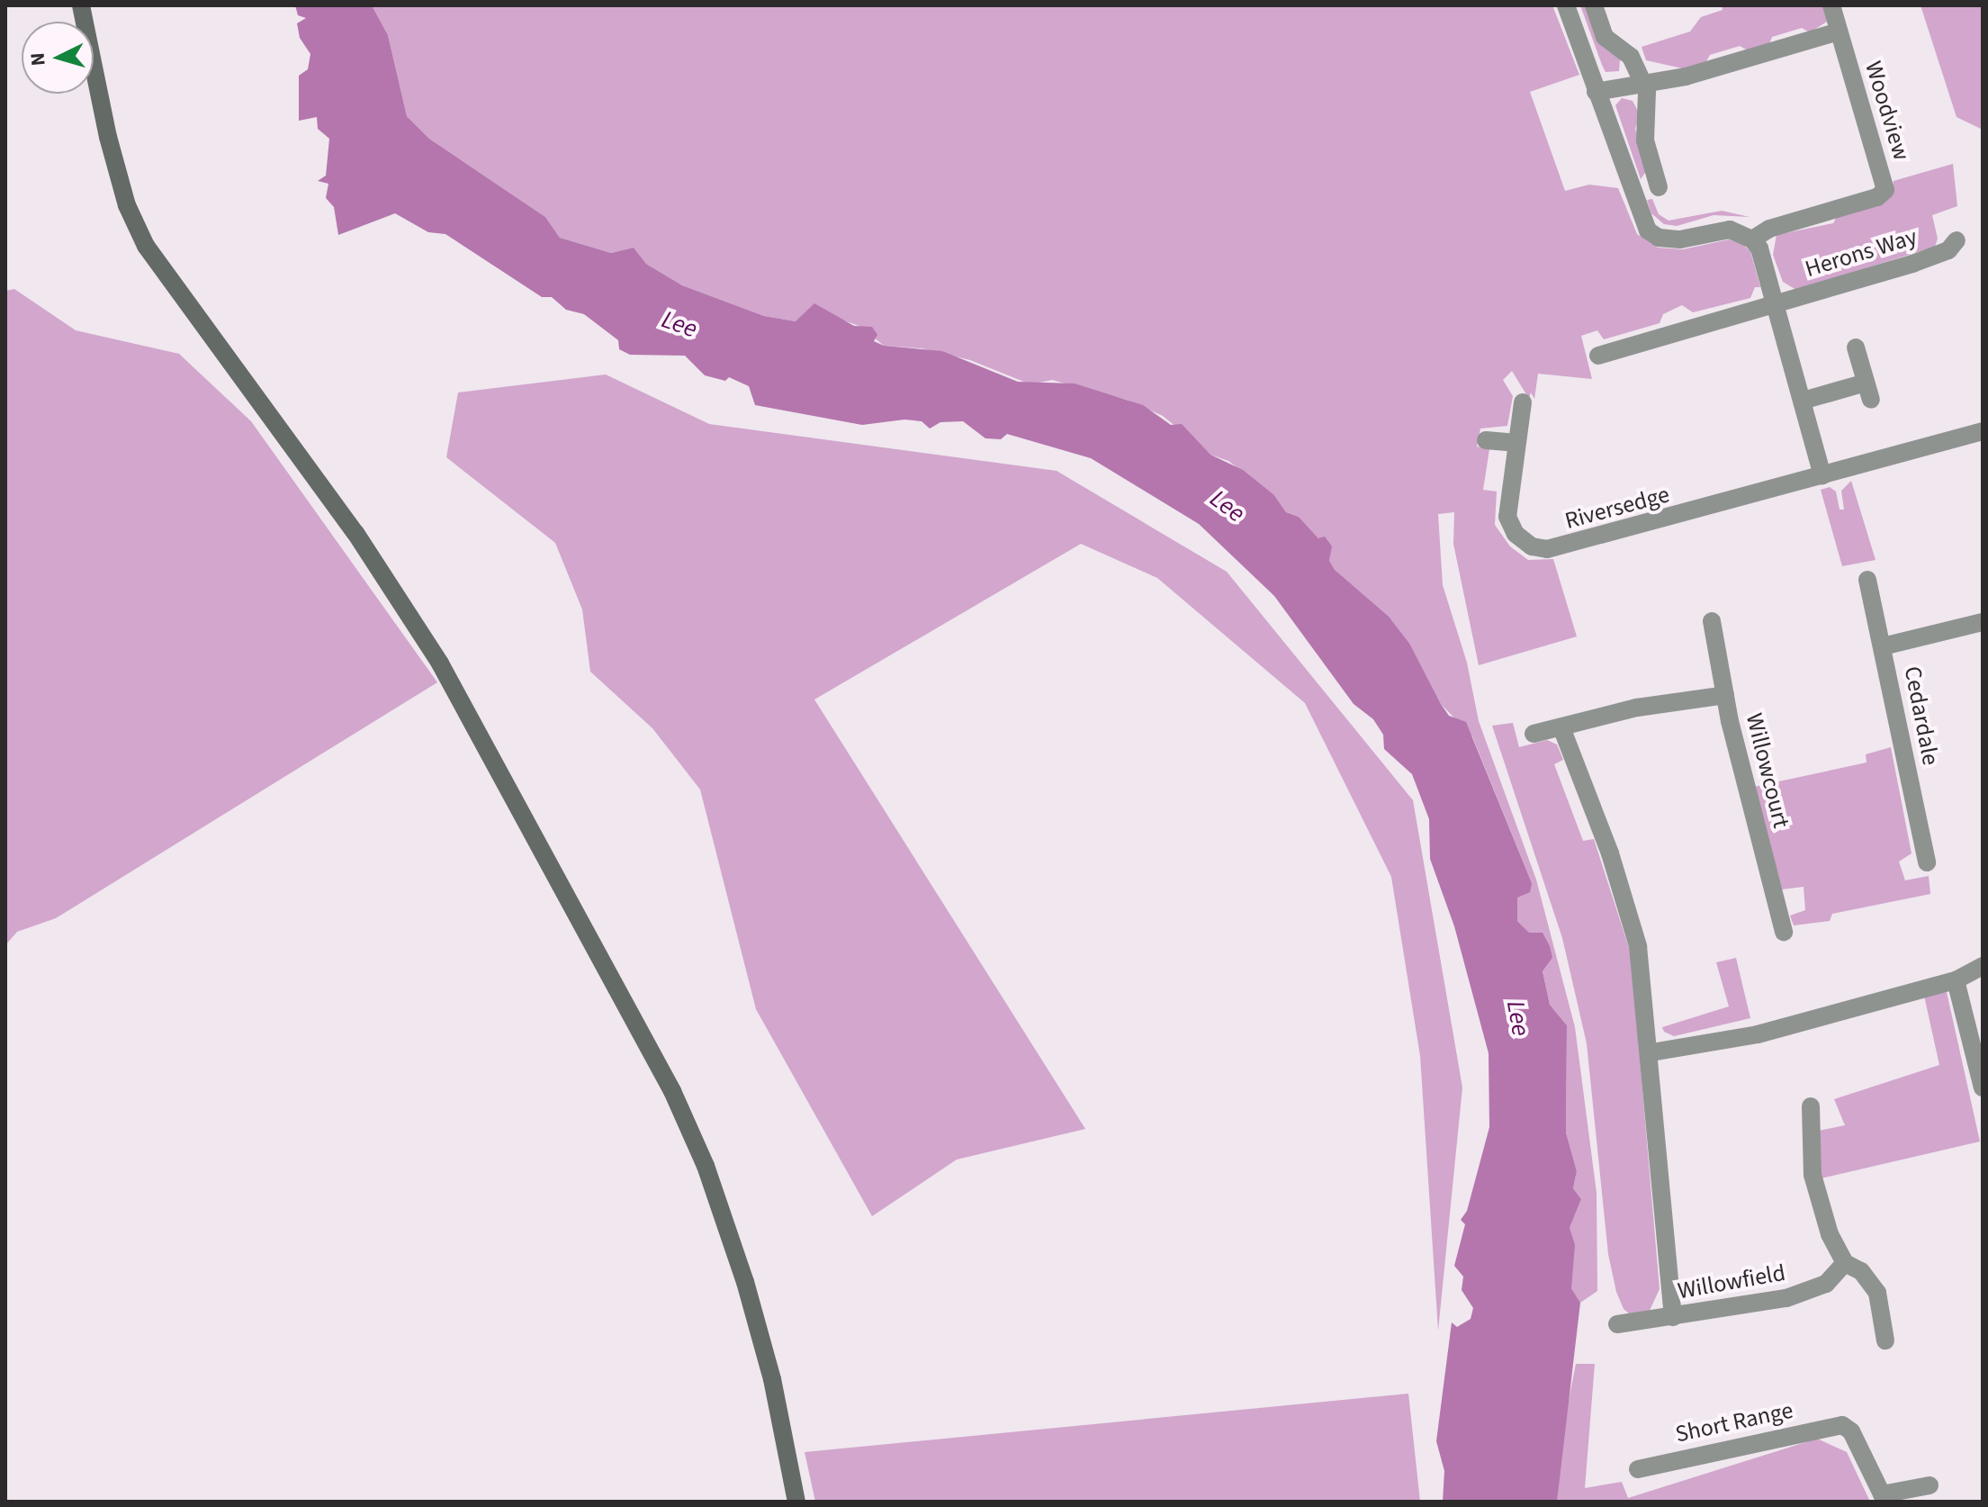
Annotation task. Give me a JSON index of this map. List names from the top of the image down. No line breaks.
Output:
{"streets":{"street":["Woodview","Herons Way","Riversedge","Cedardale","Willowcourt","Willowfield","Short Range"]},"water":["Lee"],"north":"left"}
